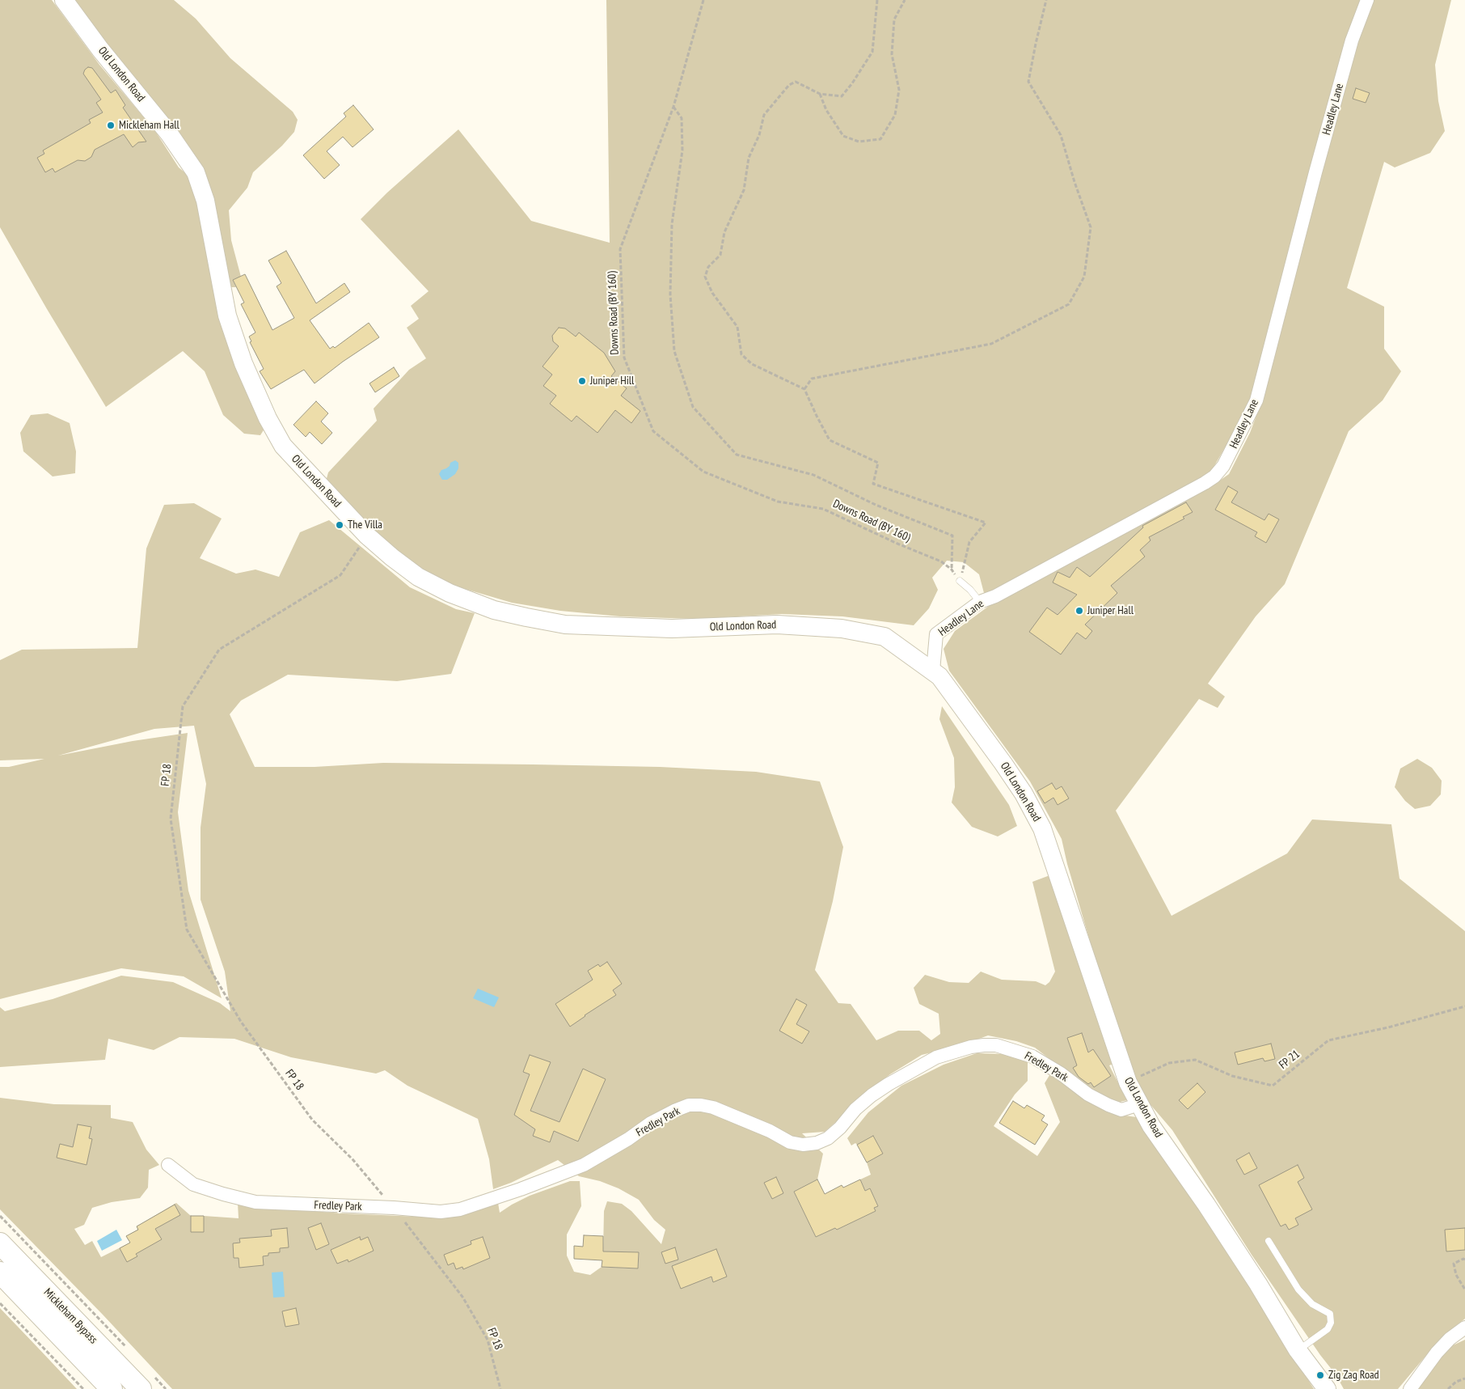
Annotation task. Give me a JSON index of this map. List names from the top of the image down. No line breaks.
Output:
{"streets":{"highway":["Mickleham Bypass"],"main road":["Old London Road"],"street":["Headley Lane","Fredley Park"],"path":["Downs Road (BY 160)","FP 18","FP 21"]},"crossings":[["Old London Road","Headley Lane"],["Old London Road","FP 18"],["Old London Road","FP 21"],["Old London Road","Fredley Park"],["FP 18","Fredley Park"]],"places":["Mickleham Hall","Juniper Hill","The Villa","Juniper Hall","Zig Zag Road"]}
